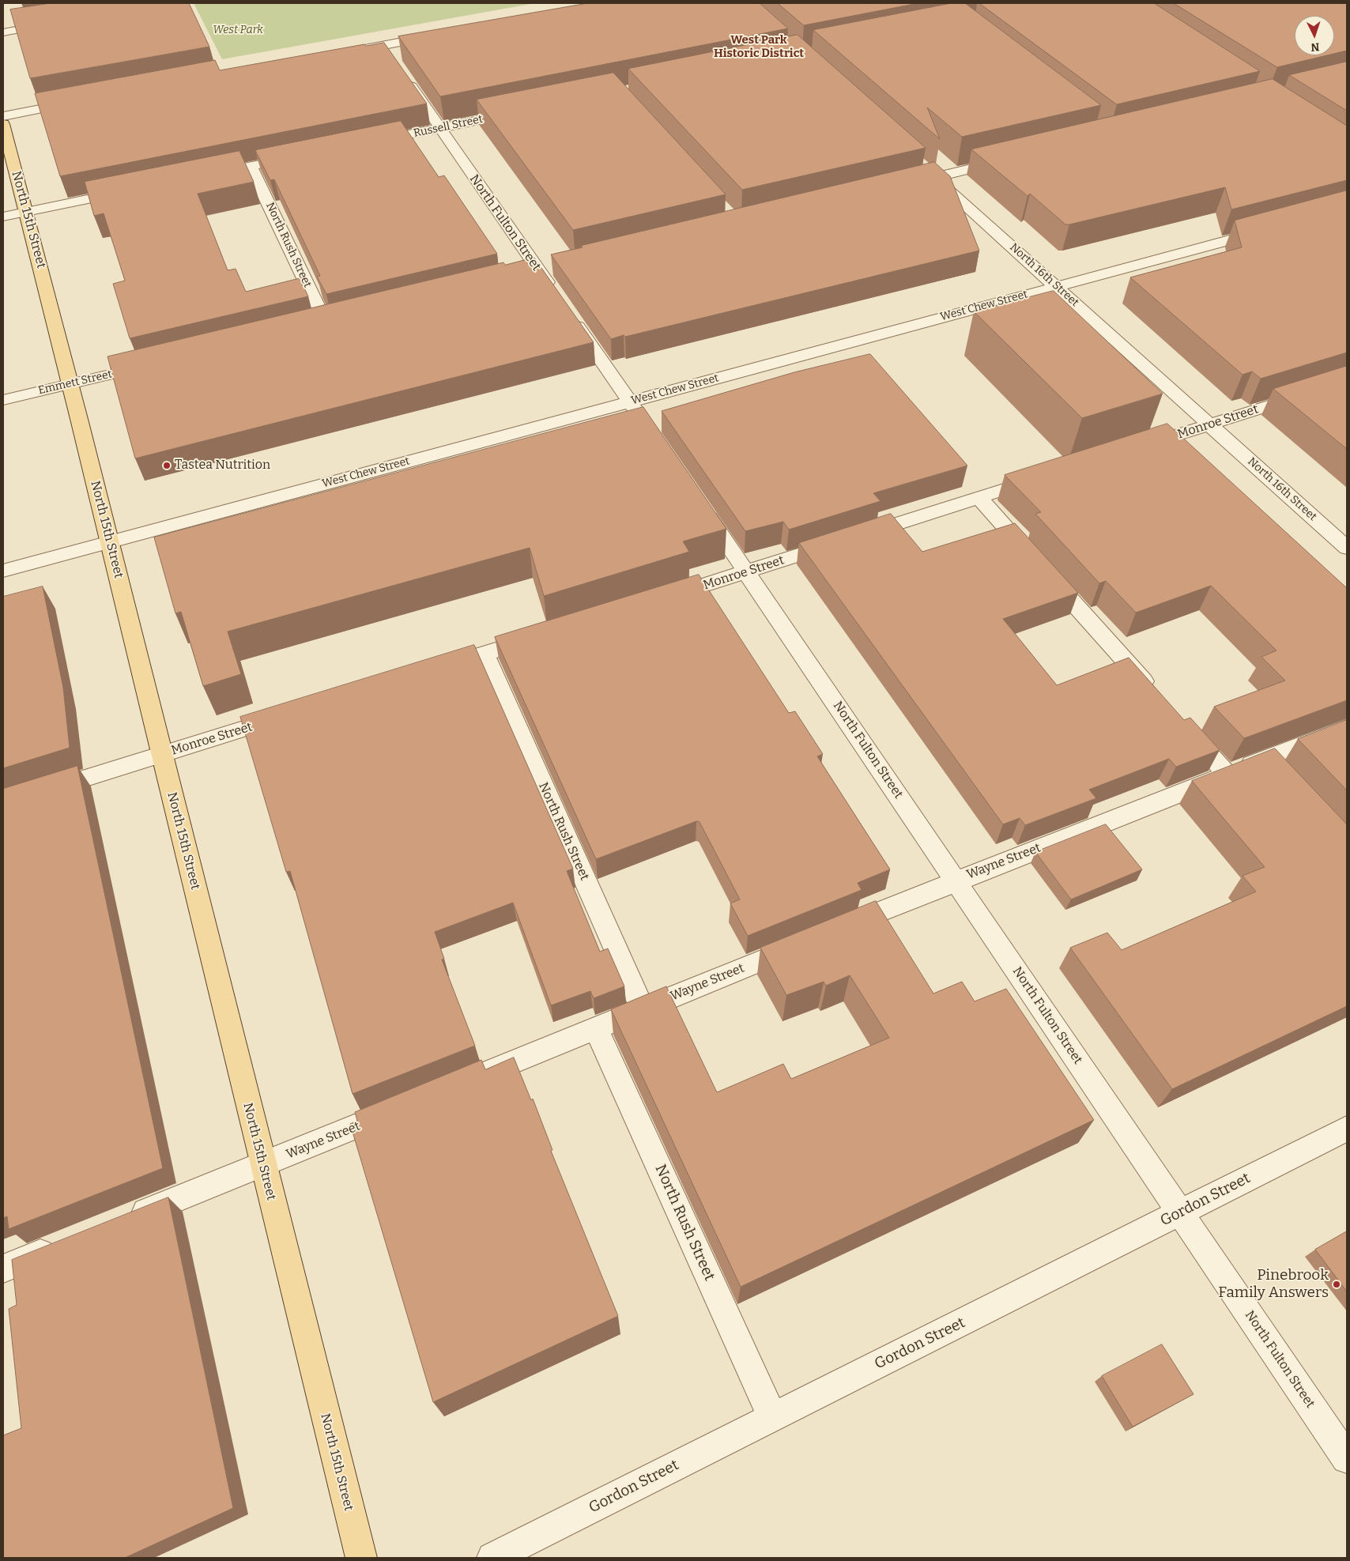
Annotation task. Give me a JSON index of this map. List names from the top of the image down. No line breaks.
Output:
{"streets":{"main road":["North 15th Street"],"street":["Russell Street","North Fulton Street","North Rush Street","North 16th Street","West Chew Street","Emmett Street","Monroe Street","Wayne Street","Gordon Street"]},"crossings":[["Russell Street","North Fulton Street"],["North 15th Street","West Chew Street"],["North 15th Street","Emmett Street"],["North 15th Street","Monroe Street"],["North 15th Street","Wayne Street"],["North Fulton Street","West Chew Street"],["North Fulton Street","Monroe Street"],["North Fulton Street","Wayne Street"],["North Fulton Street","Gordon Street"],["North Rush Street","Wayne Street"],["North Rush Street","Gordon Street"],["North 16th Street","West Chew Street"],["North 16th Street","Monroe Street"]],"districts":["West Park Historic District"],"parks":["West Park"],"places":["Tastea Nutrition","Pinebrook Family Answers"],"north":"bottom"}
